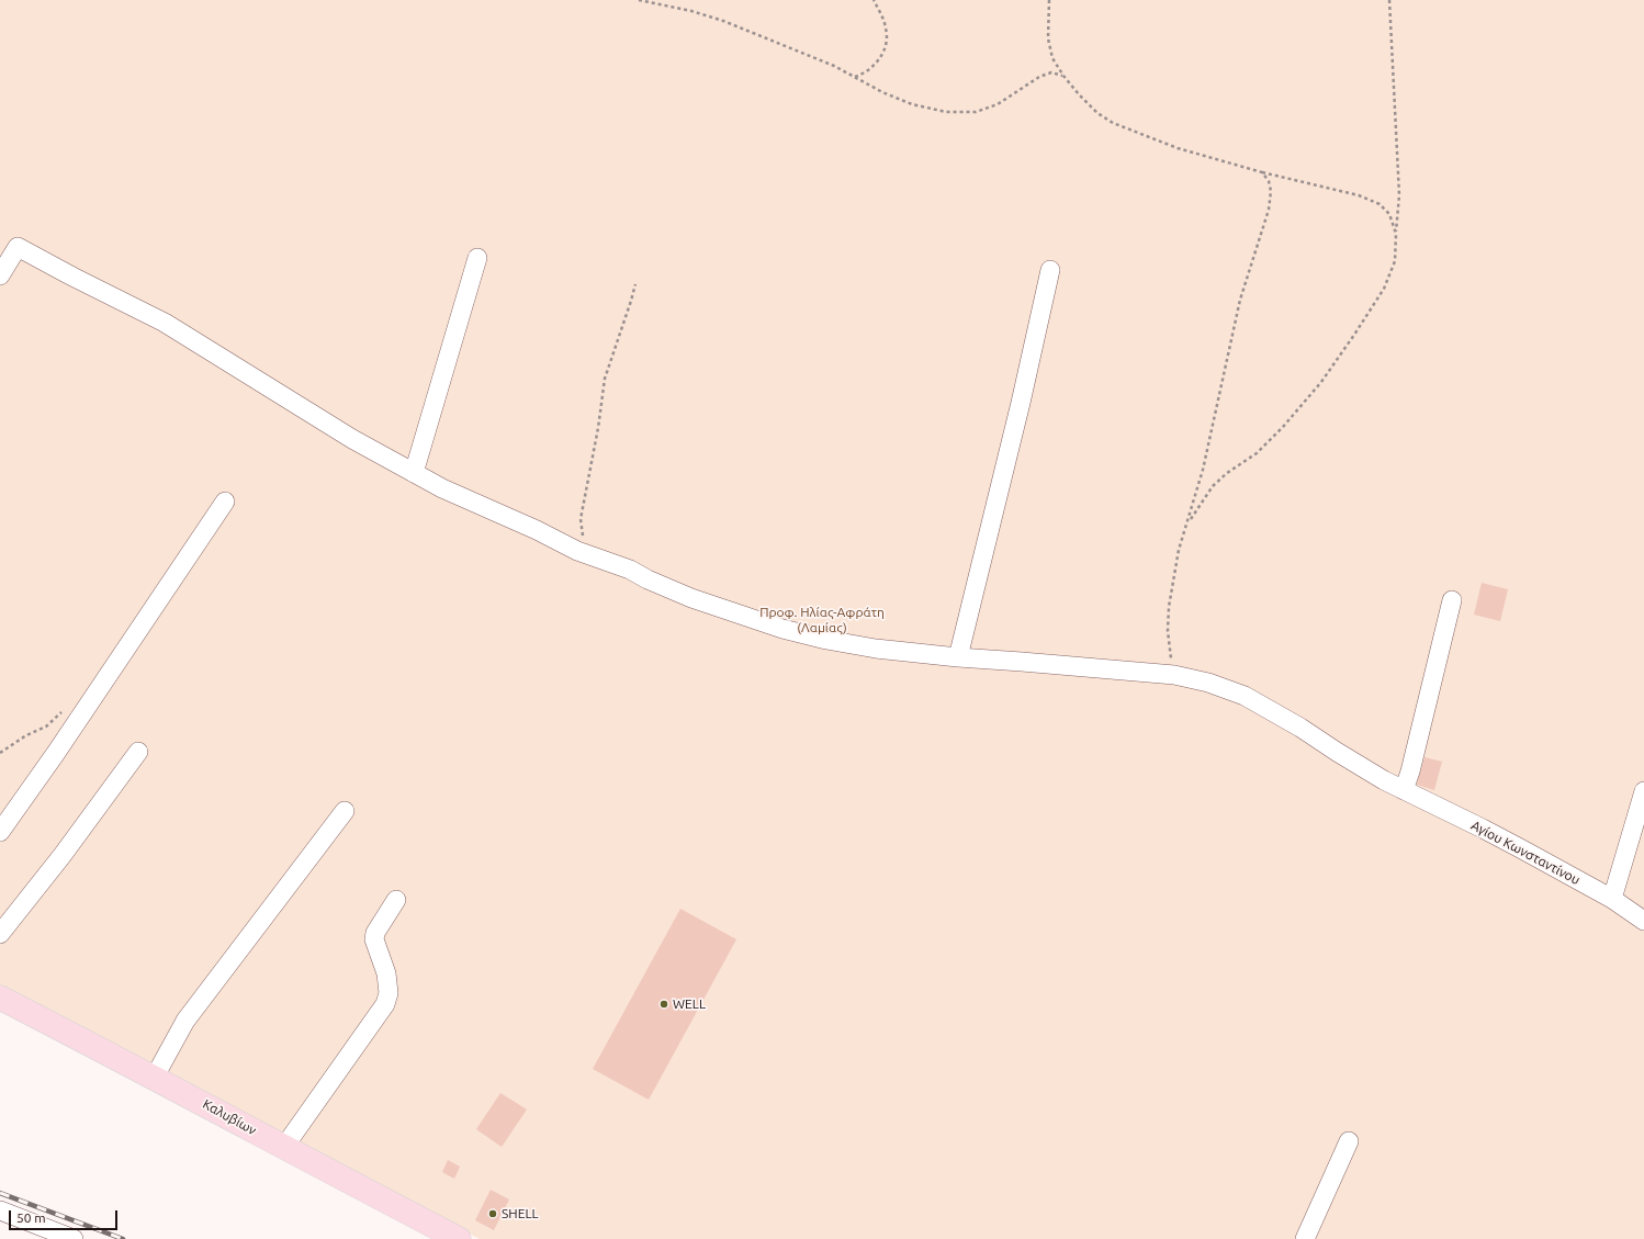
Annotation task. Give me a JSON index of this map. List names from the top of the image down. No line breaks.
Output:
{"streets":{"main road":["Καλυβίων"],"street":["Αγίου Κωνσταντίνου"]},"parks":["Προφ. Ηλίας-Αφράτη (Λαμίας)"],"places":["WELL","SHELL"],"scale_bar":"50 m"}
